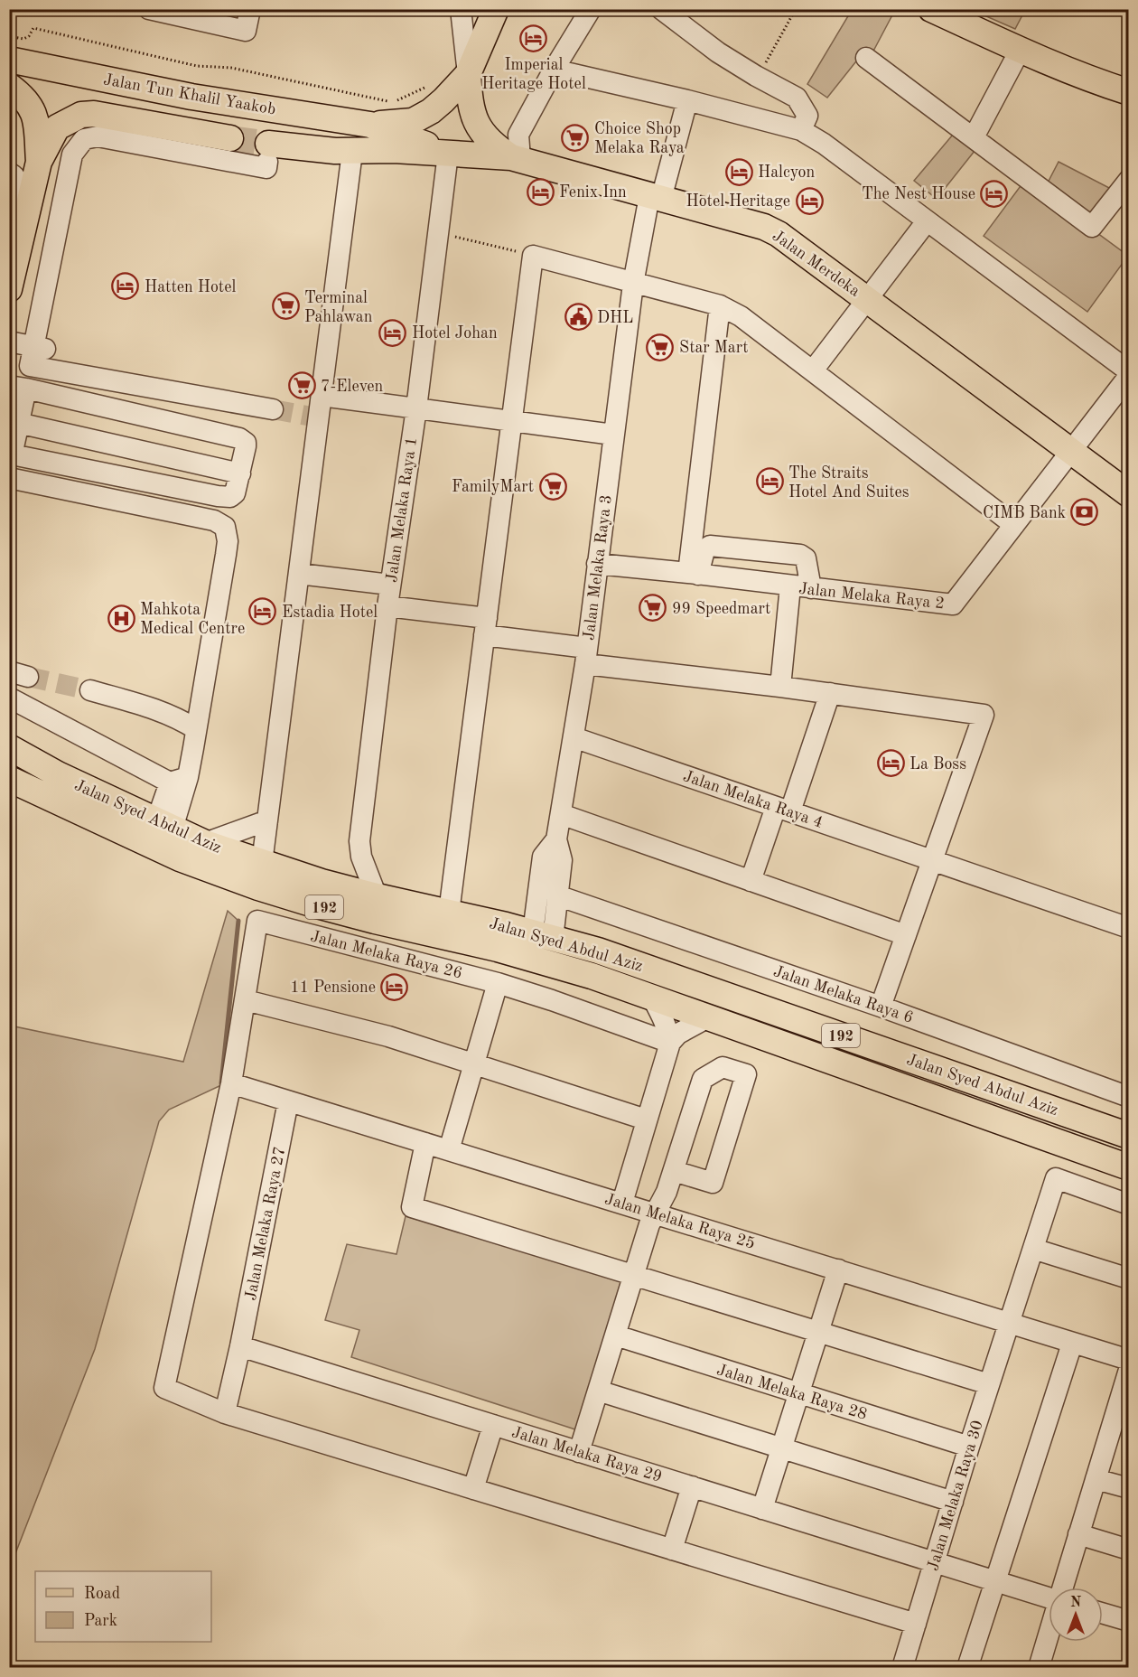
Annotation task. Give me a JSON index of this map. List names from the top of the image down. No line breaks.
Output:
{"streets":{"main road":["Jalan Tun Khalil Yaakob","Jalan Merdeka","Jalan Syed Abdul Aziz","192"],"street":["Jalan Melaka Raya 1","Jalan Melaka Raya 3","Jalan Melaka Raya 2","Jalan Melaka Raya 4","Jalan Melaka Raya 26","Jalan Melaka Raya 6","Jalan Melaka Raya 25","Jalan Melaka Raya 27","Jalan Melaka Raya 28","Jalan Melaka Raya 29","Jalan Melaka Raya 30"]},"crossings":[["Jalan Merdeka","Jalan Melaka Raya 1"],["Jalan Merdeka","Jalan Melaka Raya 3"],["Jalan Merdeka","Jalan Melaka Raya 2"],["Jalan Melaka Raya 1","Jalan Syed Abdul Aziz"],["Jalan Melaka Raya 3","Jalan Melaka Raya 2"],["Jalan Melaka Raya 3","Jalan Melaka Raya 4"],["Jalan Melaka Raya 3","Jalan Syed Abdul Aziz"],["Jalan Melaka Raya 3","Jalan Melaka Raya 6"],["Jalan Melaka Raya 26","Jalan Melaka Raya 25"],["Jalan Melaka Raya 26","Jalan Melaka Raya 27"],["Jalan Melaka Raya 25","Jalan Melaka Raya 27"],["Jalan Melaka Raya 25","Jalan Melaka Raya 30"],["Jalan Melaka Raya 27","Jalan Melaka Raya 29"],["Jalan Melaka Raya 28","Jalan Melaka Raya 30"],["Jalan Melaka Raya 29","Jalan Melaka Raya 30"]],"places":{"hotel":["Imperial Heritage Hotel","Halcyon","Fenix Inn","The Nest House","Hotel Heritage","Hatten Hotel","Hotel Johan","The Straits Hotel And Suites","Estadia Hotel","La Boss","11 Pensione"],"supermarket":["Choice Shop Melaka Raya","Terminal Pahlawan","Star Mart","7-Eleven","FamilyMart","99 Speedmart"],"public building":["DHL"],"bank":["CIMB Bank"],"hospital":["Mahkota Medical Centre"]},"legend":["Road","Park"],"north":"top"}
